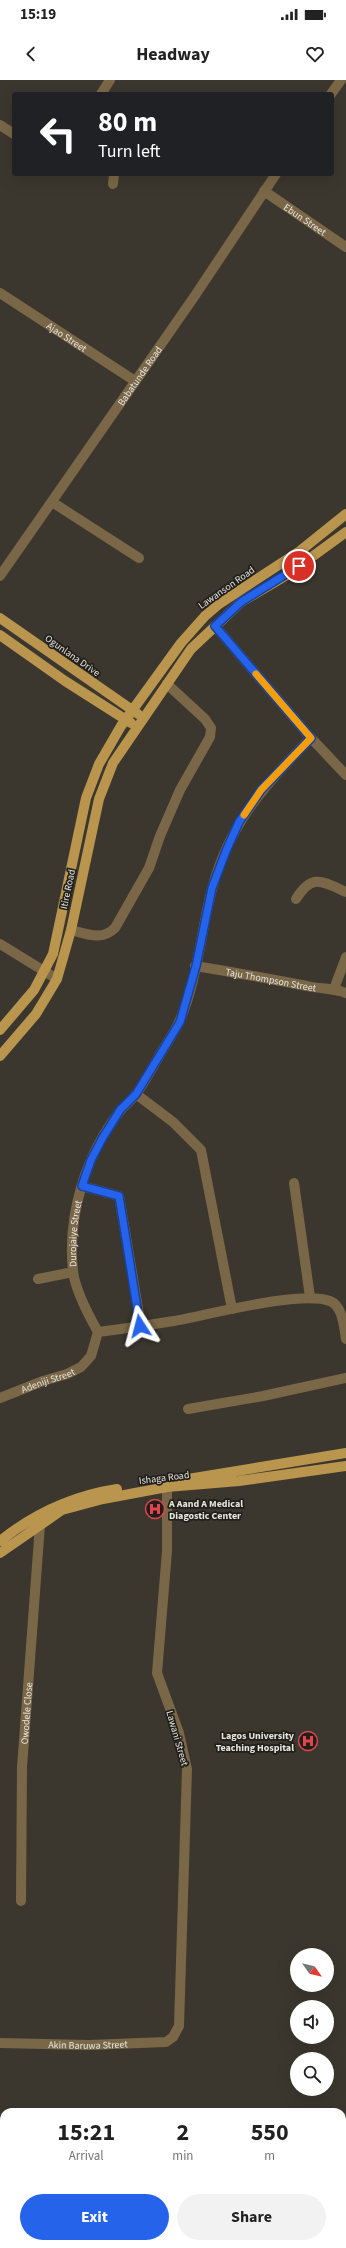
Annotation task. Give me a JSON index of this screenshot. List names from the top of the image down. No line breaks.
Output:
{"streets":{"main road":["Lawanson Road","Ogunlana Drive","Itire Road","Ishaga Road"],"street":["Ebun Street","Ajao Street","Babatunde Road","Taju Thompson Street","Durojaiye Street","Adeniji Street","Owodele Close","Lawani Street","Akin Baruwa Street"]},"crossings":[["Ebun Street","Babatunde Road"],["Ajao Street","Babatunde Road"],["Lawanson Road","Ogunlana Drive"],["Lawanson Road","Itire Road"],["Ogunlana Drive","Itire Road"],["Taju Thompson Street","Durojaiye Street"],["Durojaiye Street","Adeniji Street"],["Ishaga Road","Owodele Close"],["Ishaga Road","Lawani Street"],["Lawani Street","Akin Baruwa Street"]],"places":{"hospital":["A Aand A Medical Diagostic Center","Lagos University Teaching Hospital"]},"north":"bottom right","page":{"status":"15:19","header":"Headway","turn":["80 m","Turn left"],"eta":["15:21","Arrival","2","min","550","m"],"buttons":["Exit","Share"]}}
